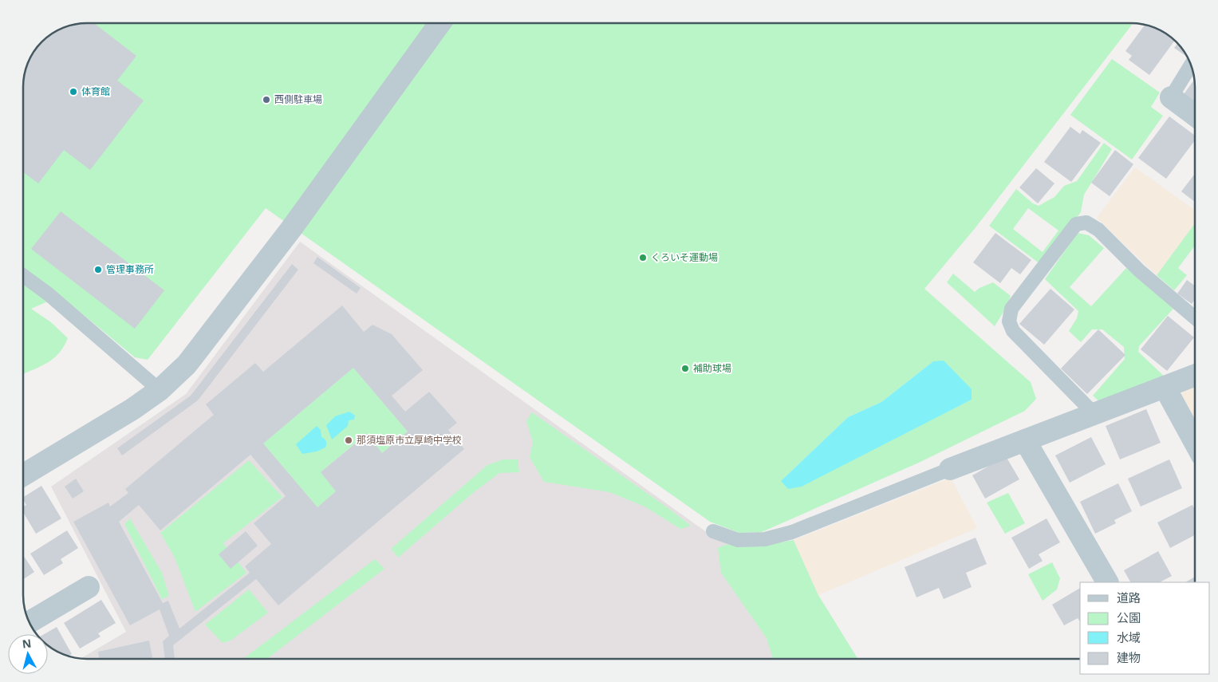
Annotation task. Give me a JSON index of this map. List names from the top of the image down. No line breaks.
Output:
{"places":["体育館","西側駐車場","くろいそ運動場","管理事務所","補助球場","那須塩原市立厚崎中学校"],"legend":["道路","公園","水域","建物"],"north":"top"}
